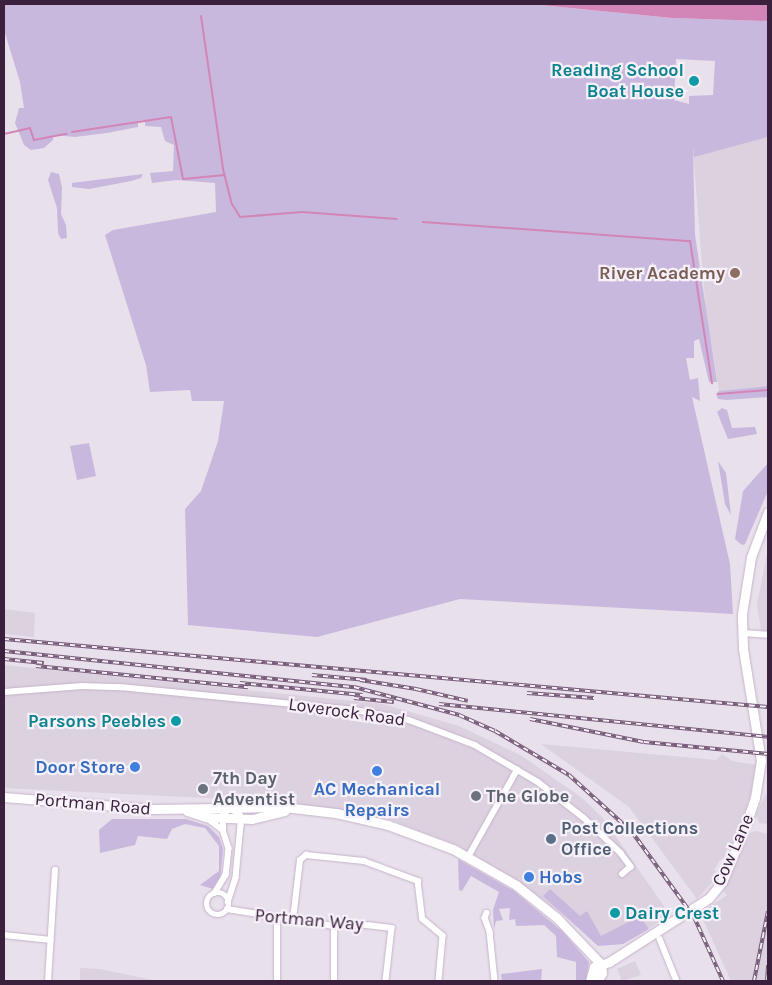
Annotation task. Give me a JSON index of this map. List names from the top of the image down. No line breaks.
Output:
{"streets":{"street":["Loverock Road","Portman Road","Cow Lane","Portman Way"]},"crossings":[["Portman Road","Cow Lane"],["Portman Road","Portman Way"]],"places":["Reading School Boat House","River Academy","Parsons Peebles","Door Store","AC Mechanical Repairs","7th Day Adventist","The Globe","Post Collections Office","Hobs","Dairy Crest"]}
